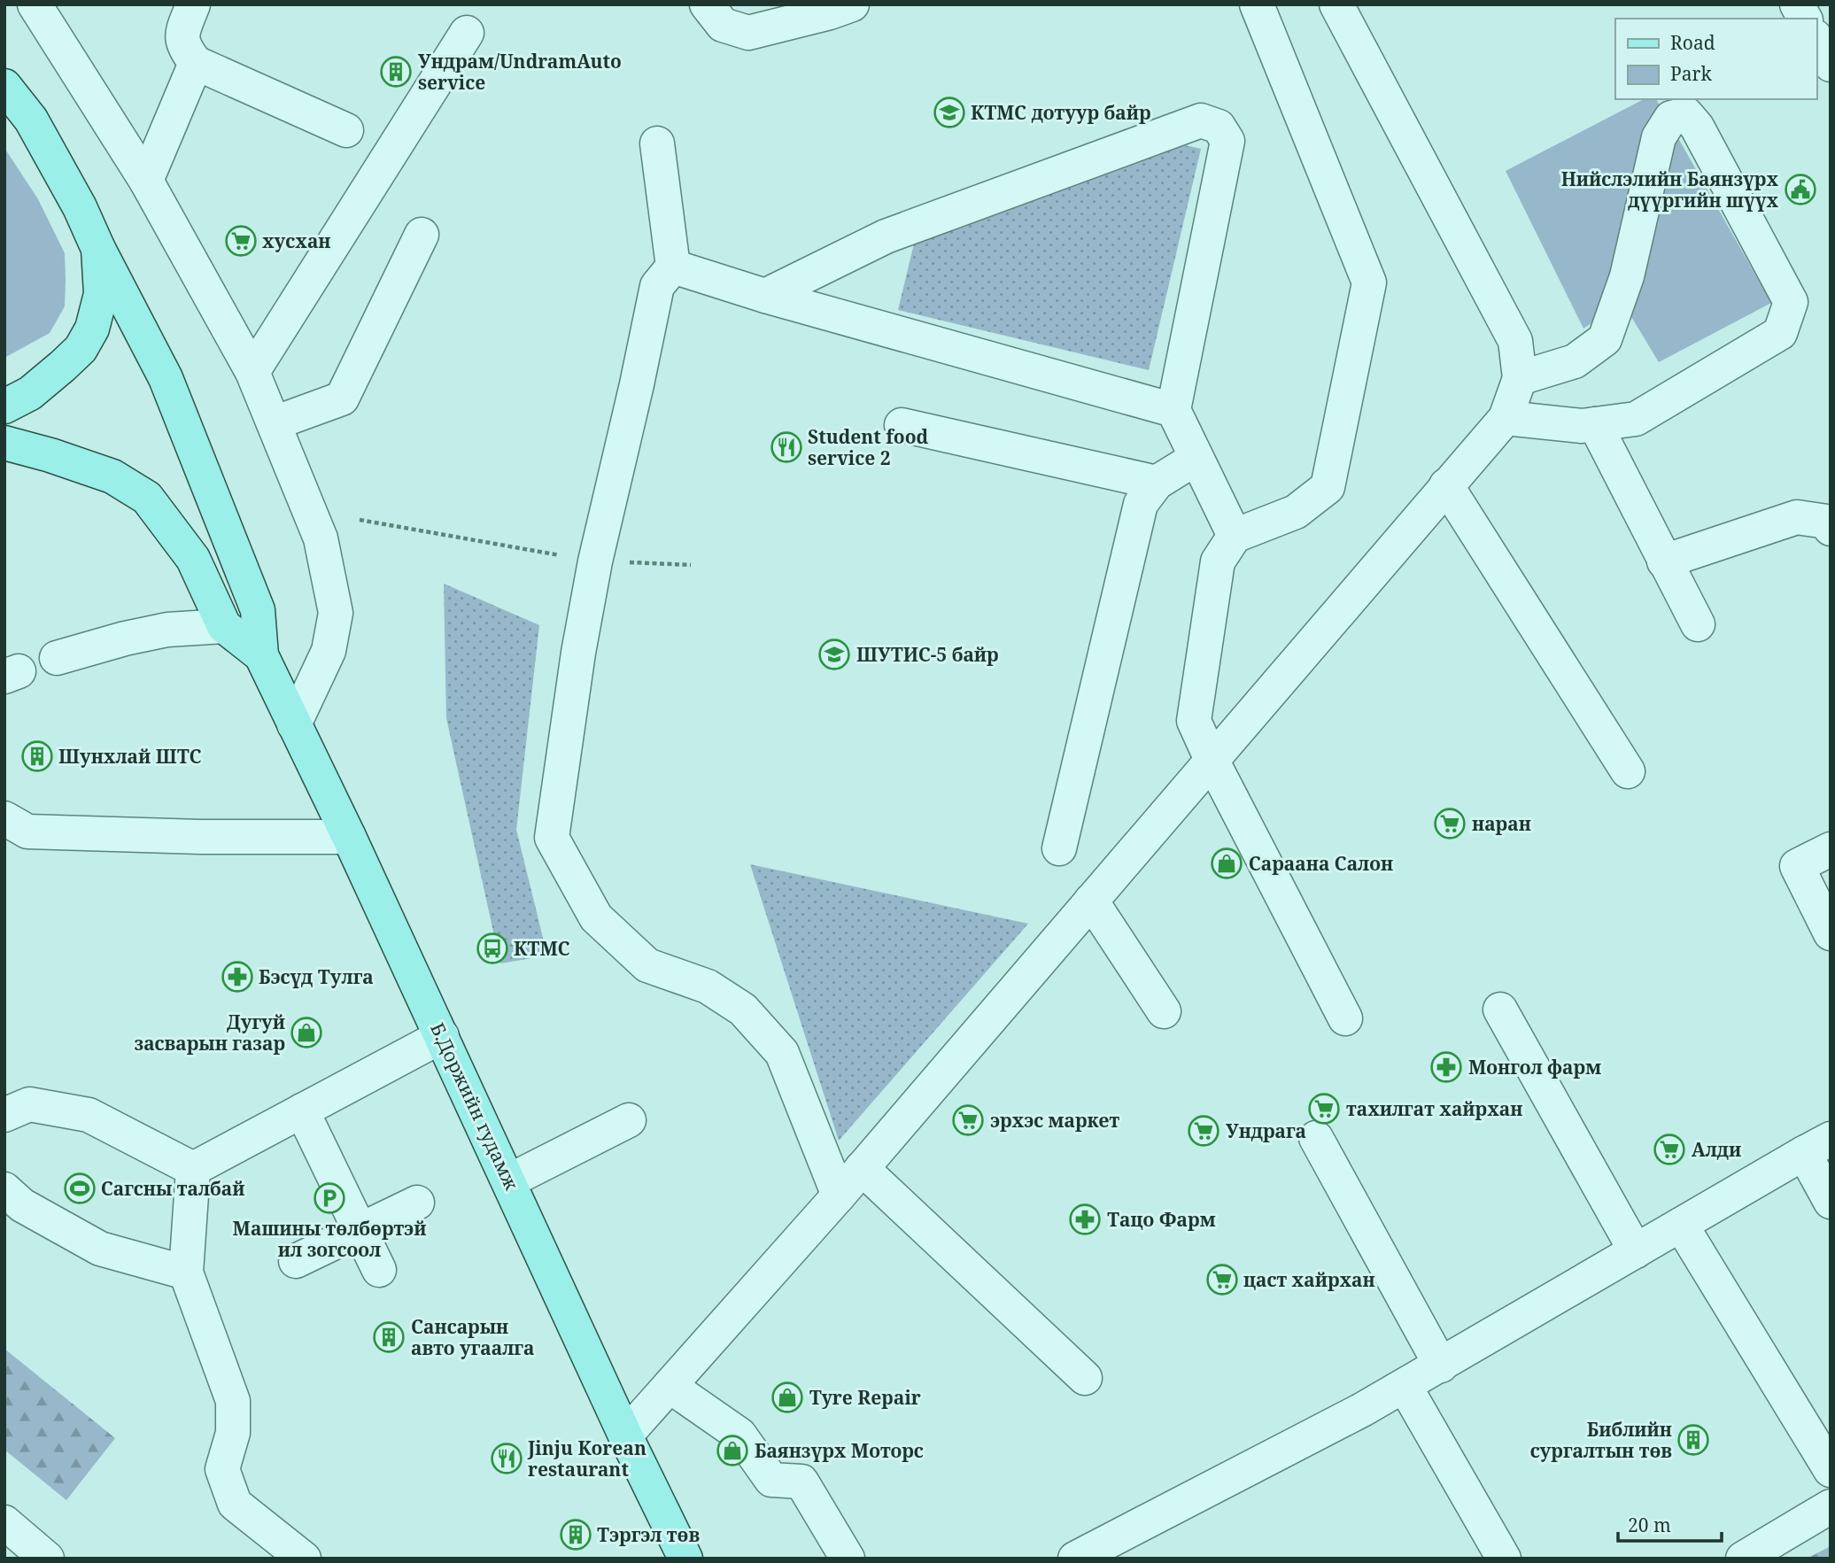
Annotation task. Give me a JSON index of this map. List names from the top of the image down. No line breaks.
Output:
{"streets":{"main road":["Б.Доржийн гудамж"]},"places":{"building":["Ундрам/UndramAuto service","Шунхлай ШТС","Cансарын авто угаалга","Библийн сургалтын төв","Тэргэл төв"],"school or university":["KTMC дотуур байр","ШУТИС-5 байр"],"public building":["Нийслэлийн Баянзүрх дүүргийн шүүх"],"supermarket":["хусхан","наран","тахилгат хайрхан","эрхэс маркет","Ундрага","Алди","цаст хайрхан"],"restaurant":["Student food service 2","Jinju Korean restaurant"],"shop":["Сараана Салон","Дугуй засварын газар","Tyre Repair","Баянзүрх Моторс"],"bus stop":["КТМС"],"pharmacy":["Бэсүд Тулга","Монгол фарм","Тацо Фарм"],"sports":["Сагсны талбай"],"parking":["Машины төлбөртэй ил зогсоол"]},"legend":["Road","Park"],"scale_bar":"20 m"}
